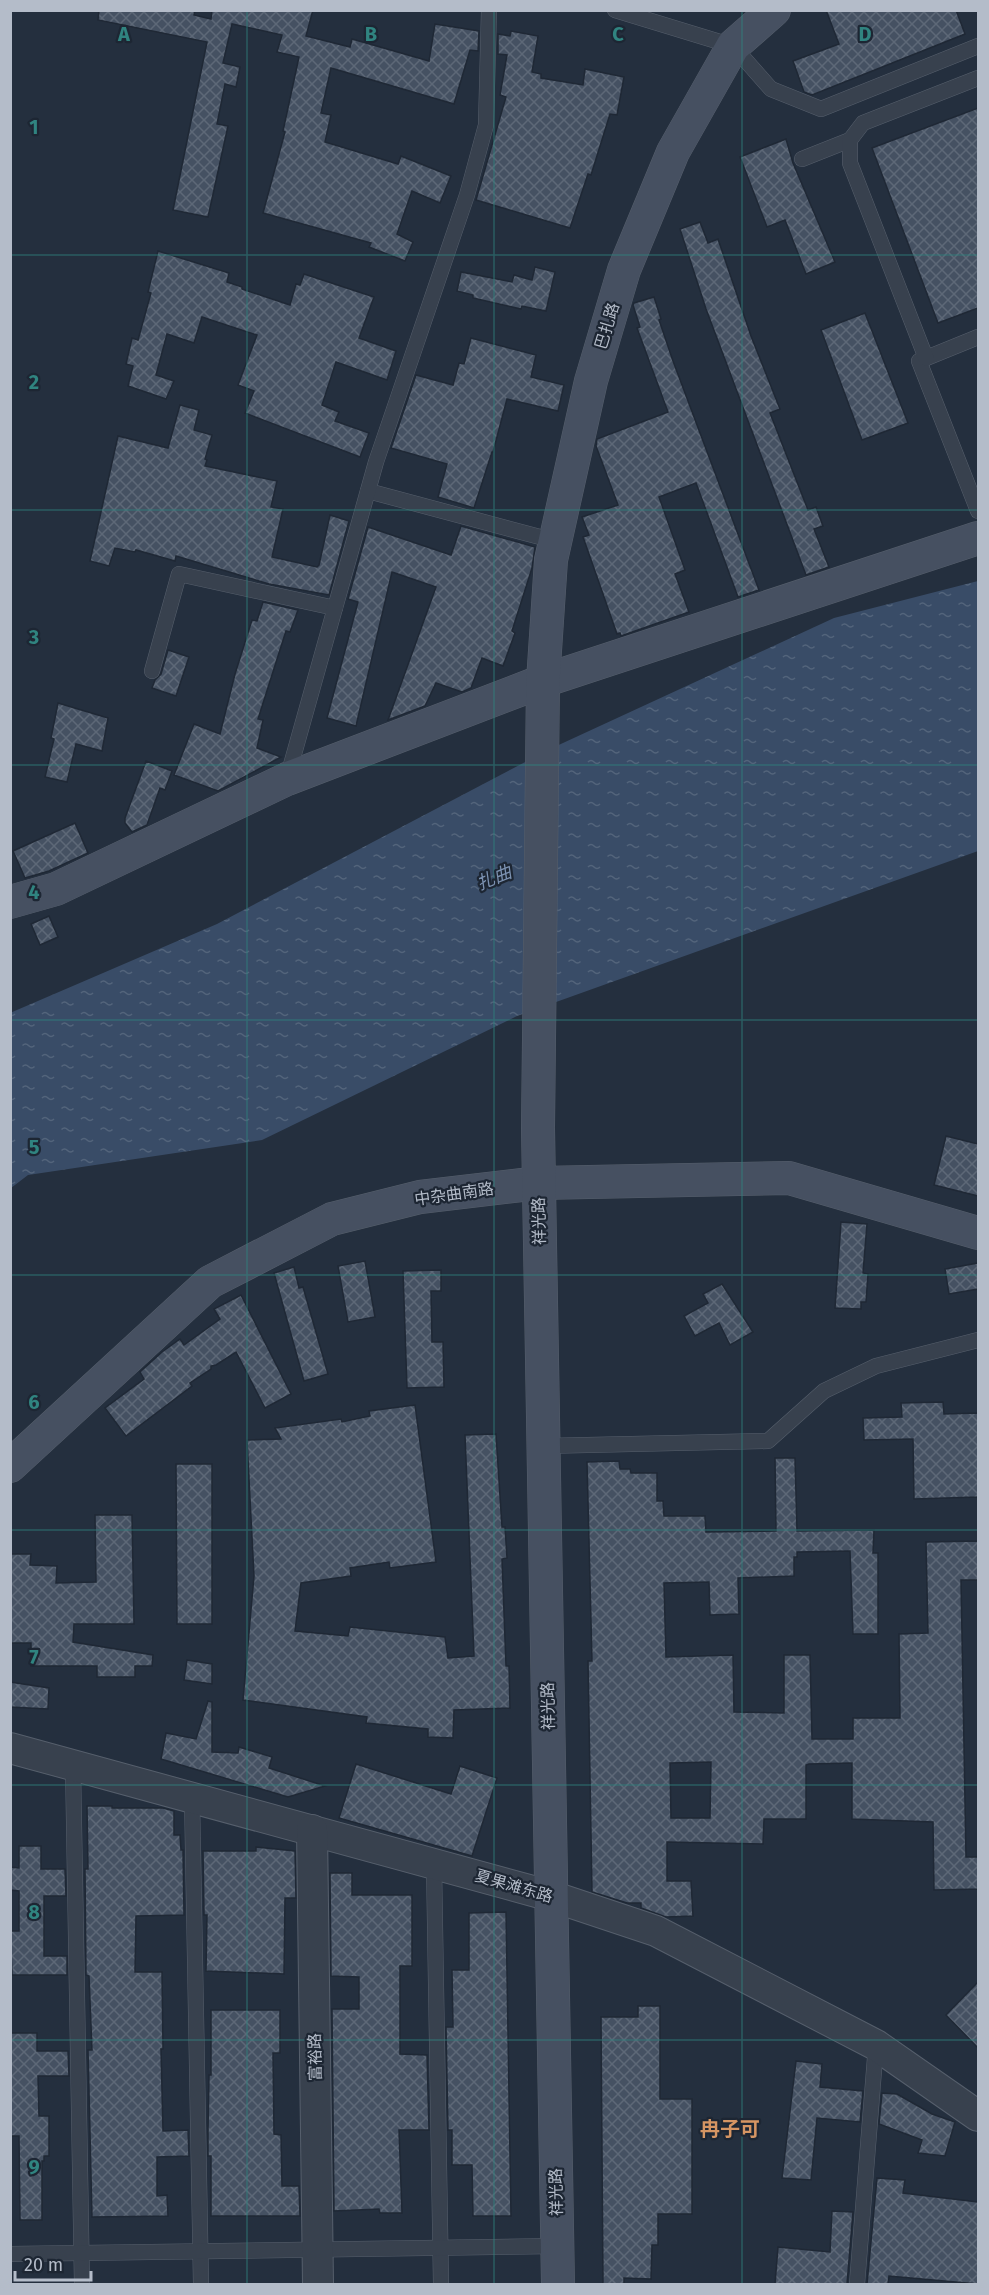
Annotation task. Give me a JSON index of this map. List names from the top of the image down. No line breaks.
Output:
{"streets":{"street":["巴扎路","中杂曲南路","祥光路","夏果滩东路","富裕路"]},"crossings":[["巴扎路","祥光路"],["中杂曲南路","祥光路"],["祥光路","夏果滩东路"],["夏果滩东路","富裕路"]],"districts":["冉子可"],"water":["扎曲"],"scale_bar":"20 m","grid":{"columns":["A","B","C","D"],"rows":["1","2","3","4","5","6","7","8","9"]}}
